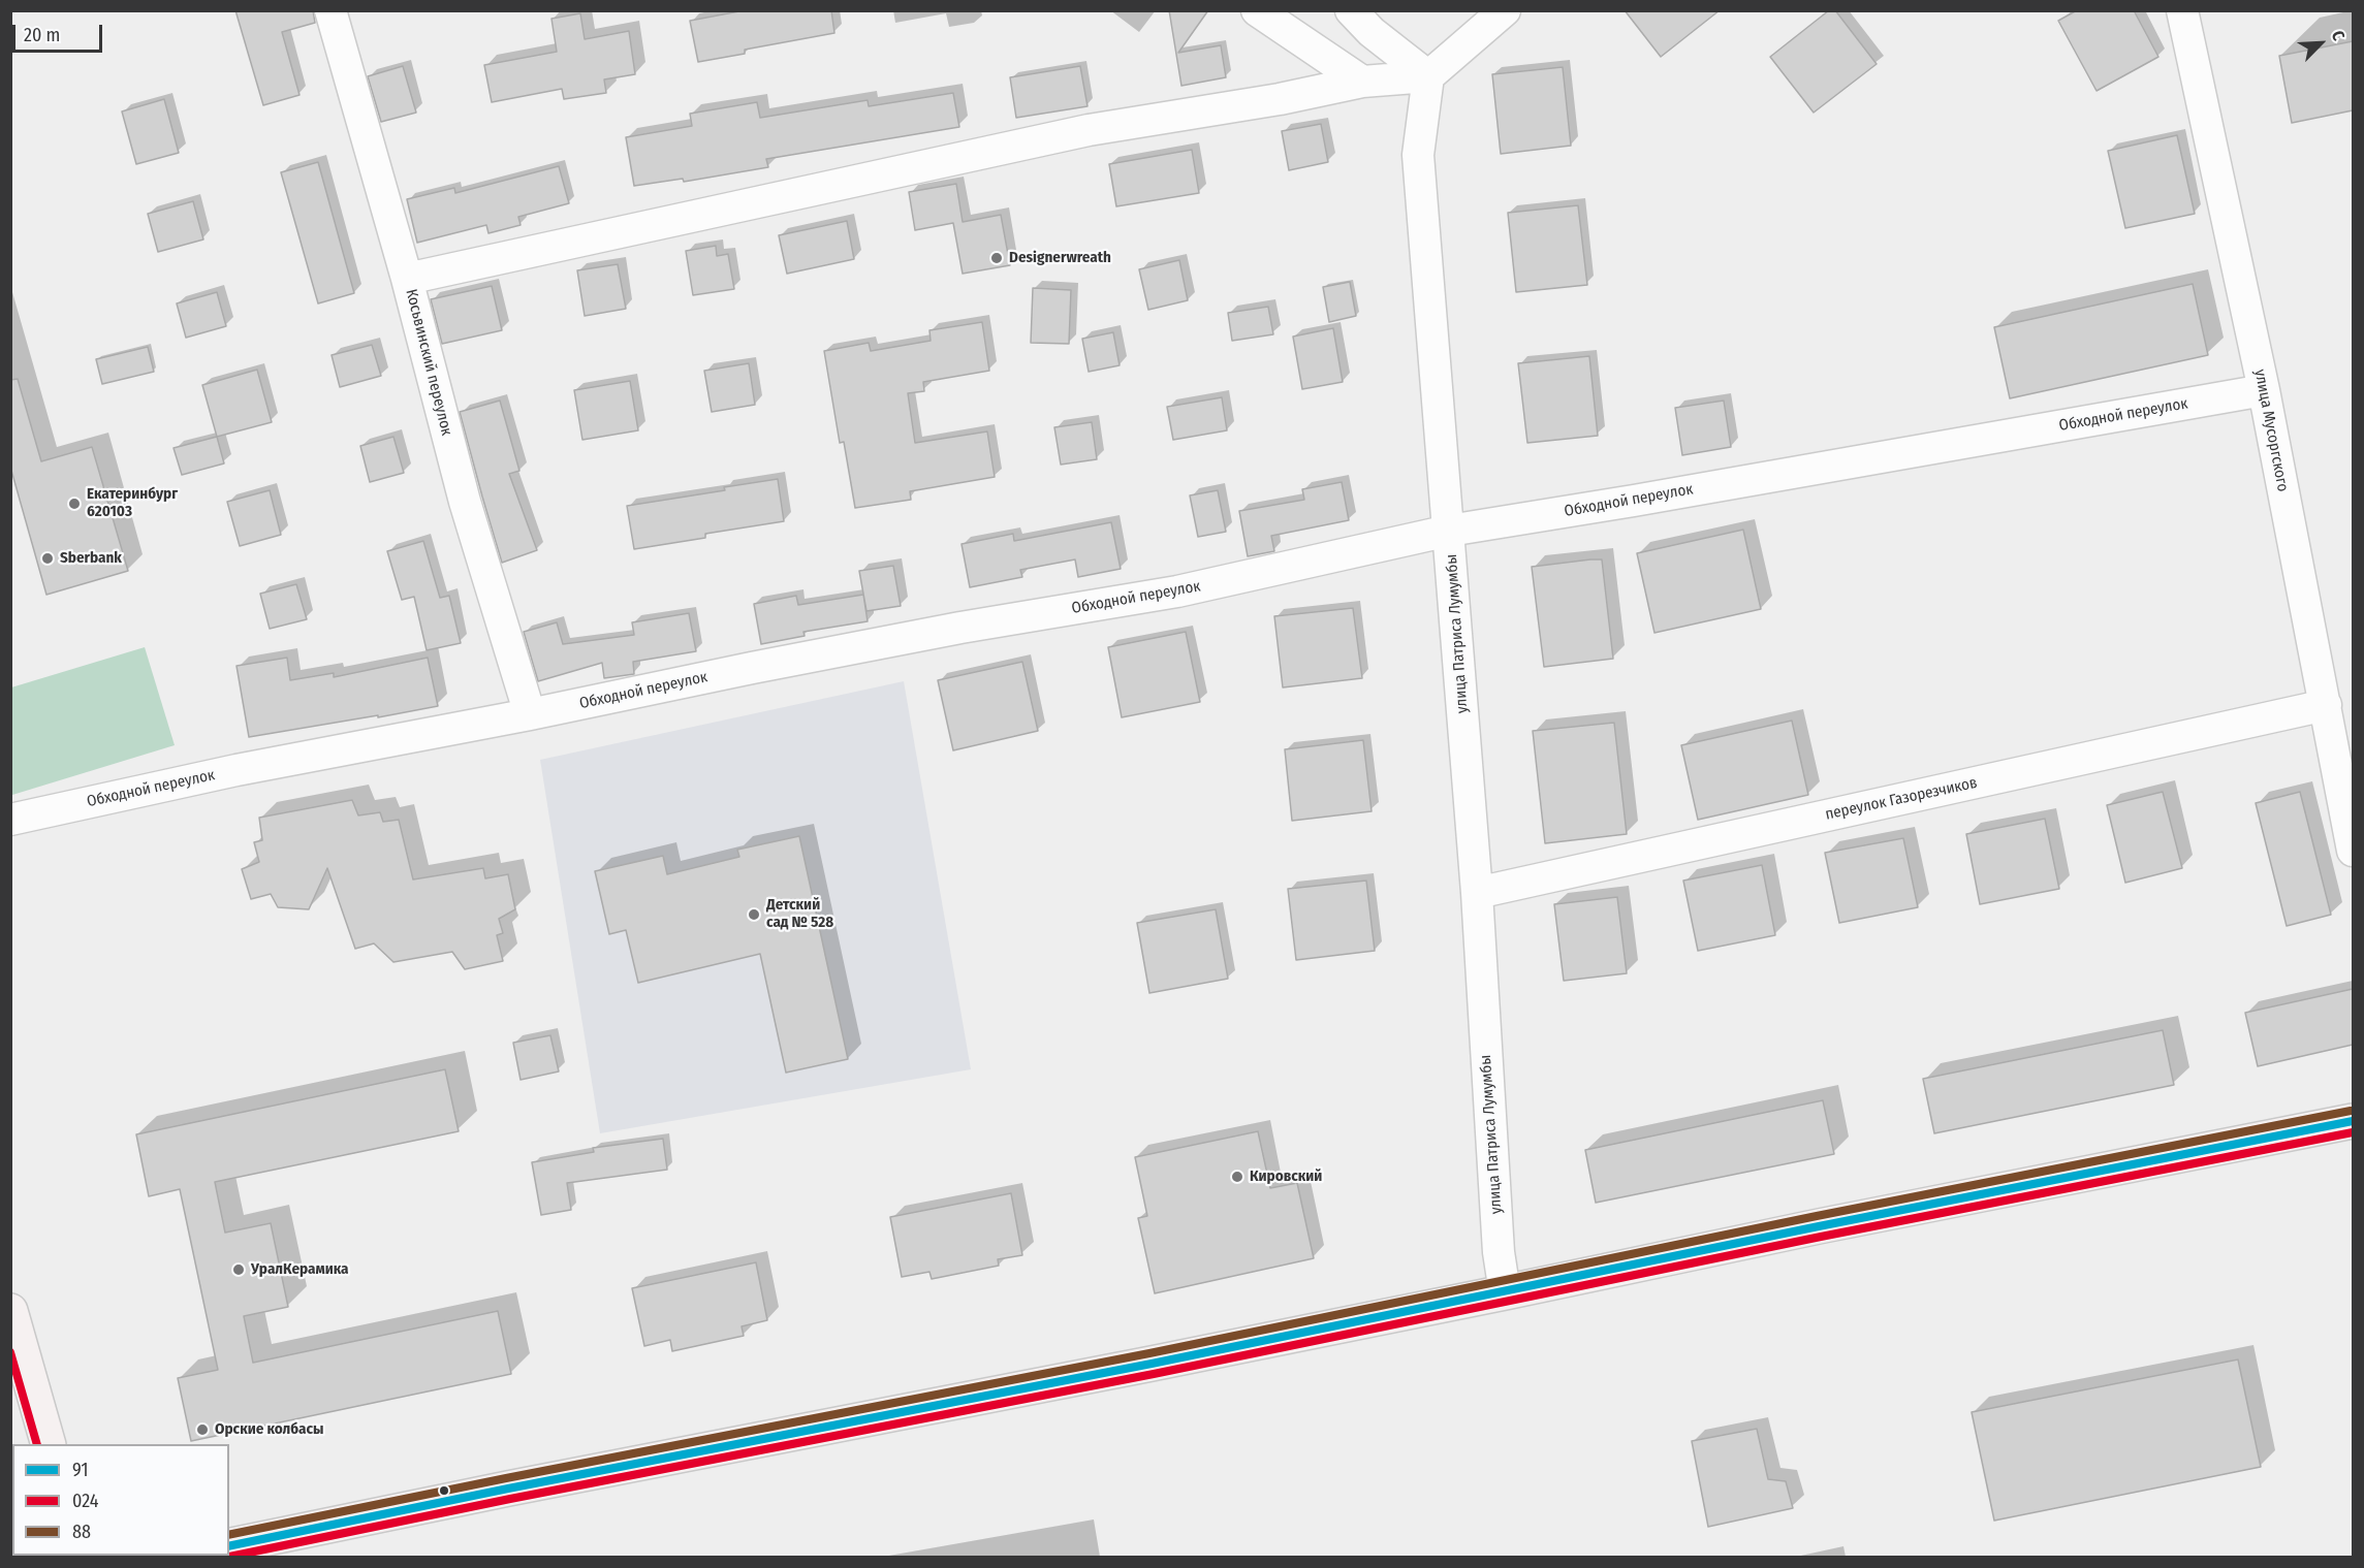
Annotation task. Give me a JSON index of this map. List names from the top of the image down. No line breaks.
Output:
{"streets":{"street":["Косьвинский переулок","Обходной переулок","улица Мусоргского","улица Патриса Лумумбы","переулок Газорезчиков"]},"crossings":[["Косьвинский переулок","Обходной переулок"],["Обходной переулок","улица Мусоргского"],["Обходной переулок","улица Патриса Лумумбы"],["улица Мусоргского","переулок Газорезчиков"],["улица Патриса Лумумбы","переулок Газорезчиков"]],"places":["Designerwreath","Екатеринбург 620103","Sberbank","Детский сад № 528","Кировский","УралКерамика","Орские колбасы"],"lines":["transit line 88","transit line 91","transit line 024"],"legend":["91","024","88"],"scale_bar":"20 m","north":"top right"}
